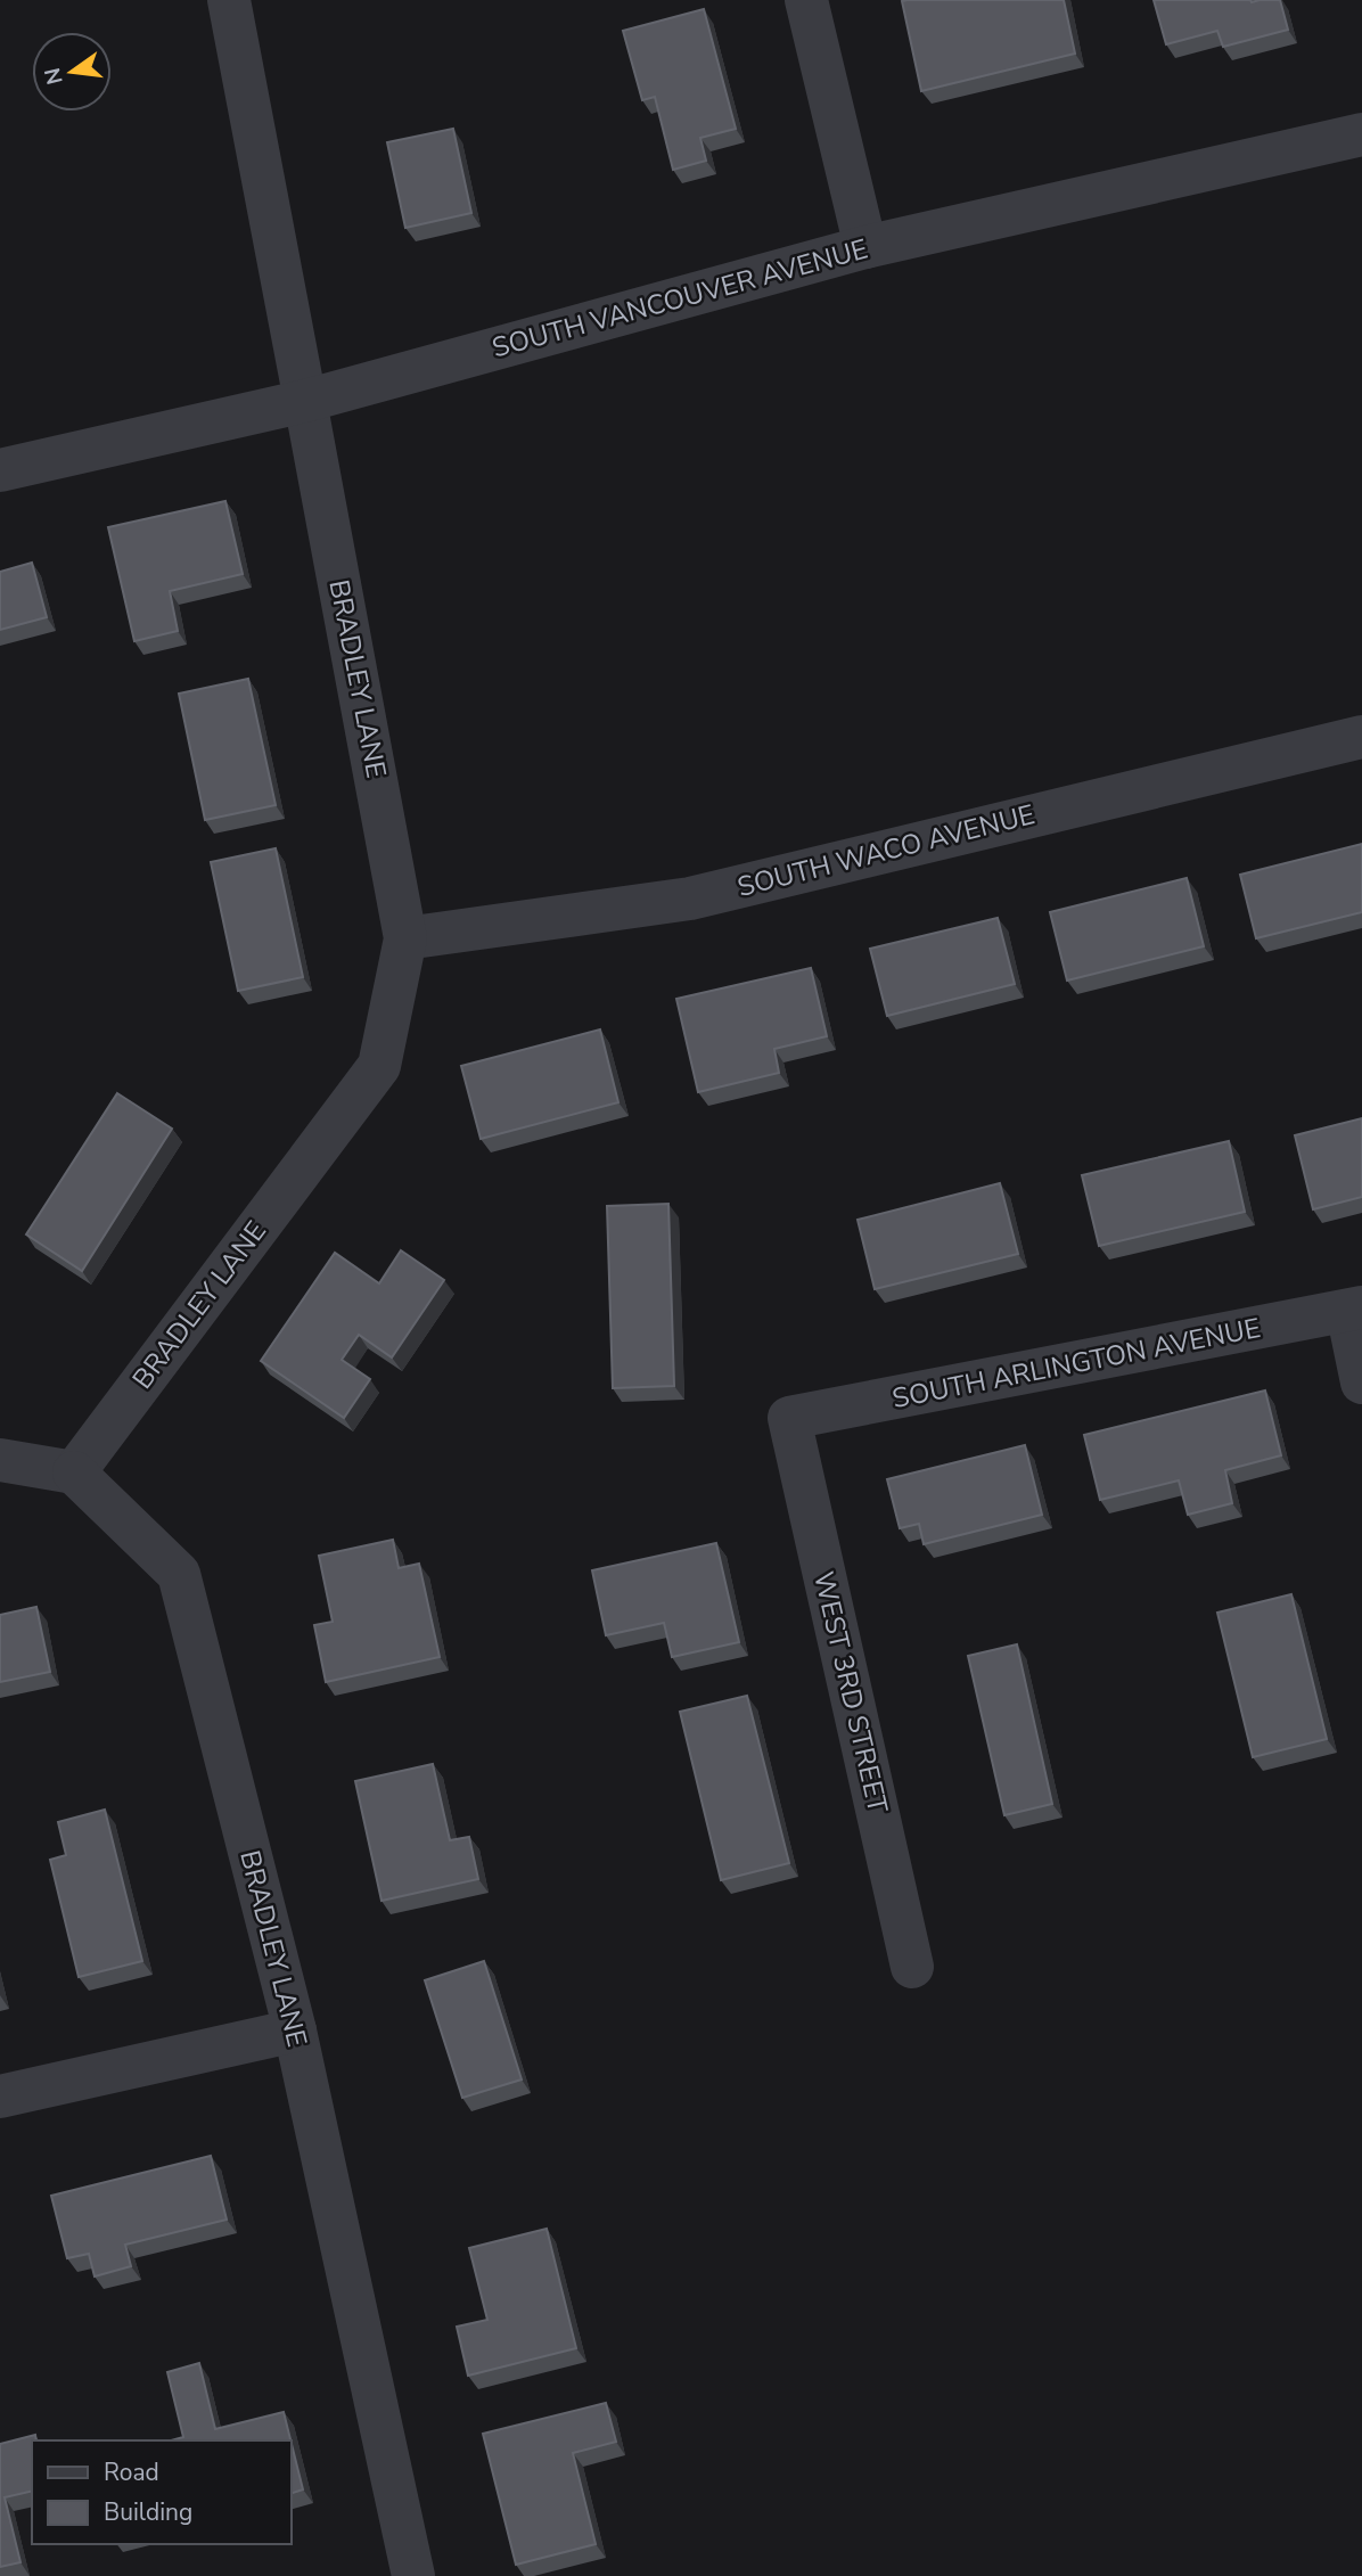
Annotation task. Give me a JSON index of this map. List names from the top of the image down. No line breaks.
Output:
{"streets":{"street":["SOUTH VANCOUVER AVENUE","BRADLEY LANE","SOUTH WACO AVENUE","SOUTH ARLINGTON AVENUE","WEST 3RD STREET"]},"crossings":[["SOUTH VANCOUVER AVENUE","BRADLEY LANE"],["BRADLEY LANE","SOUTH WACO AVENUE"],["SOUTH ARLINGTON AVENUE","WEST 3RD STREET"]],"legend":["Road","Building"],"north":"left"}
